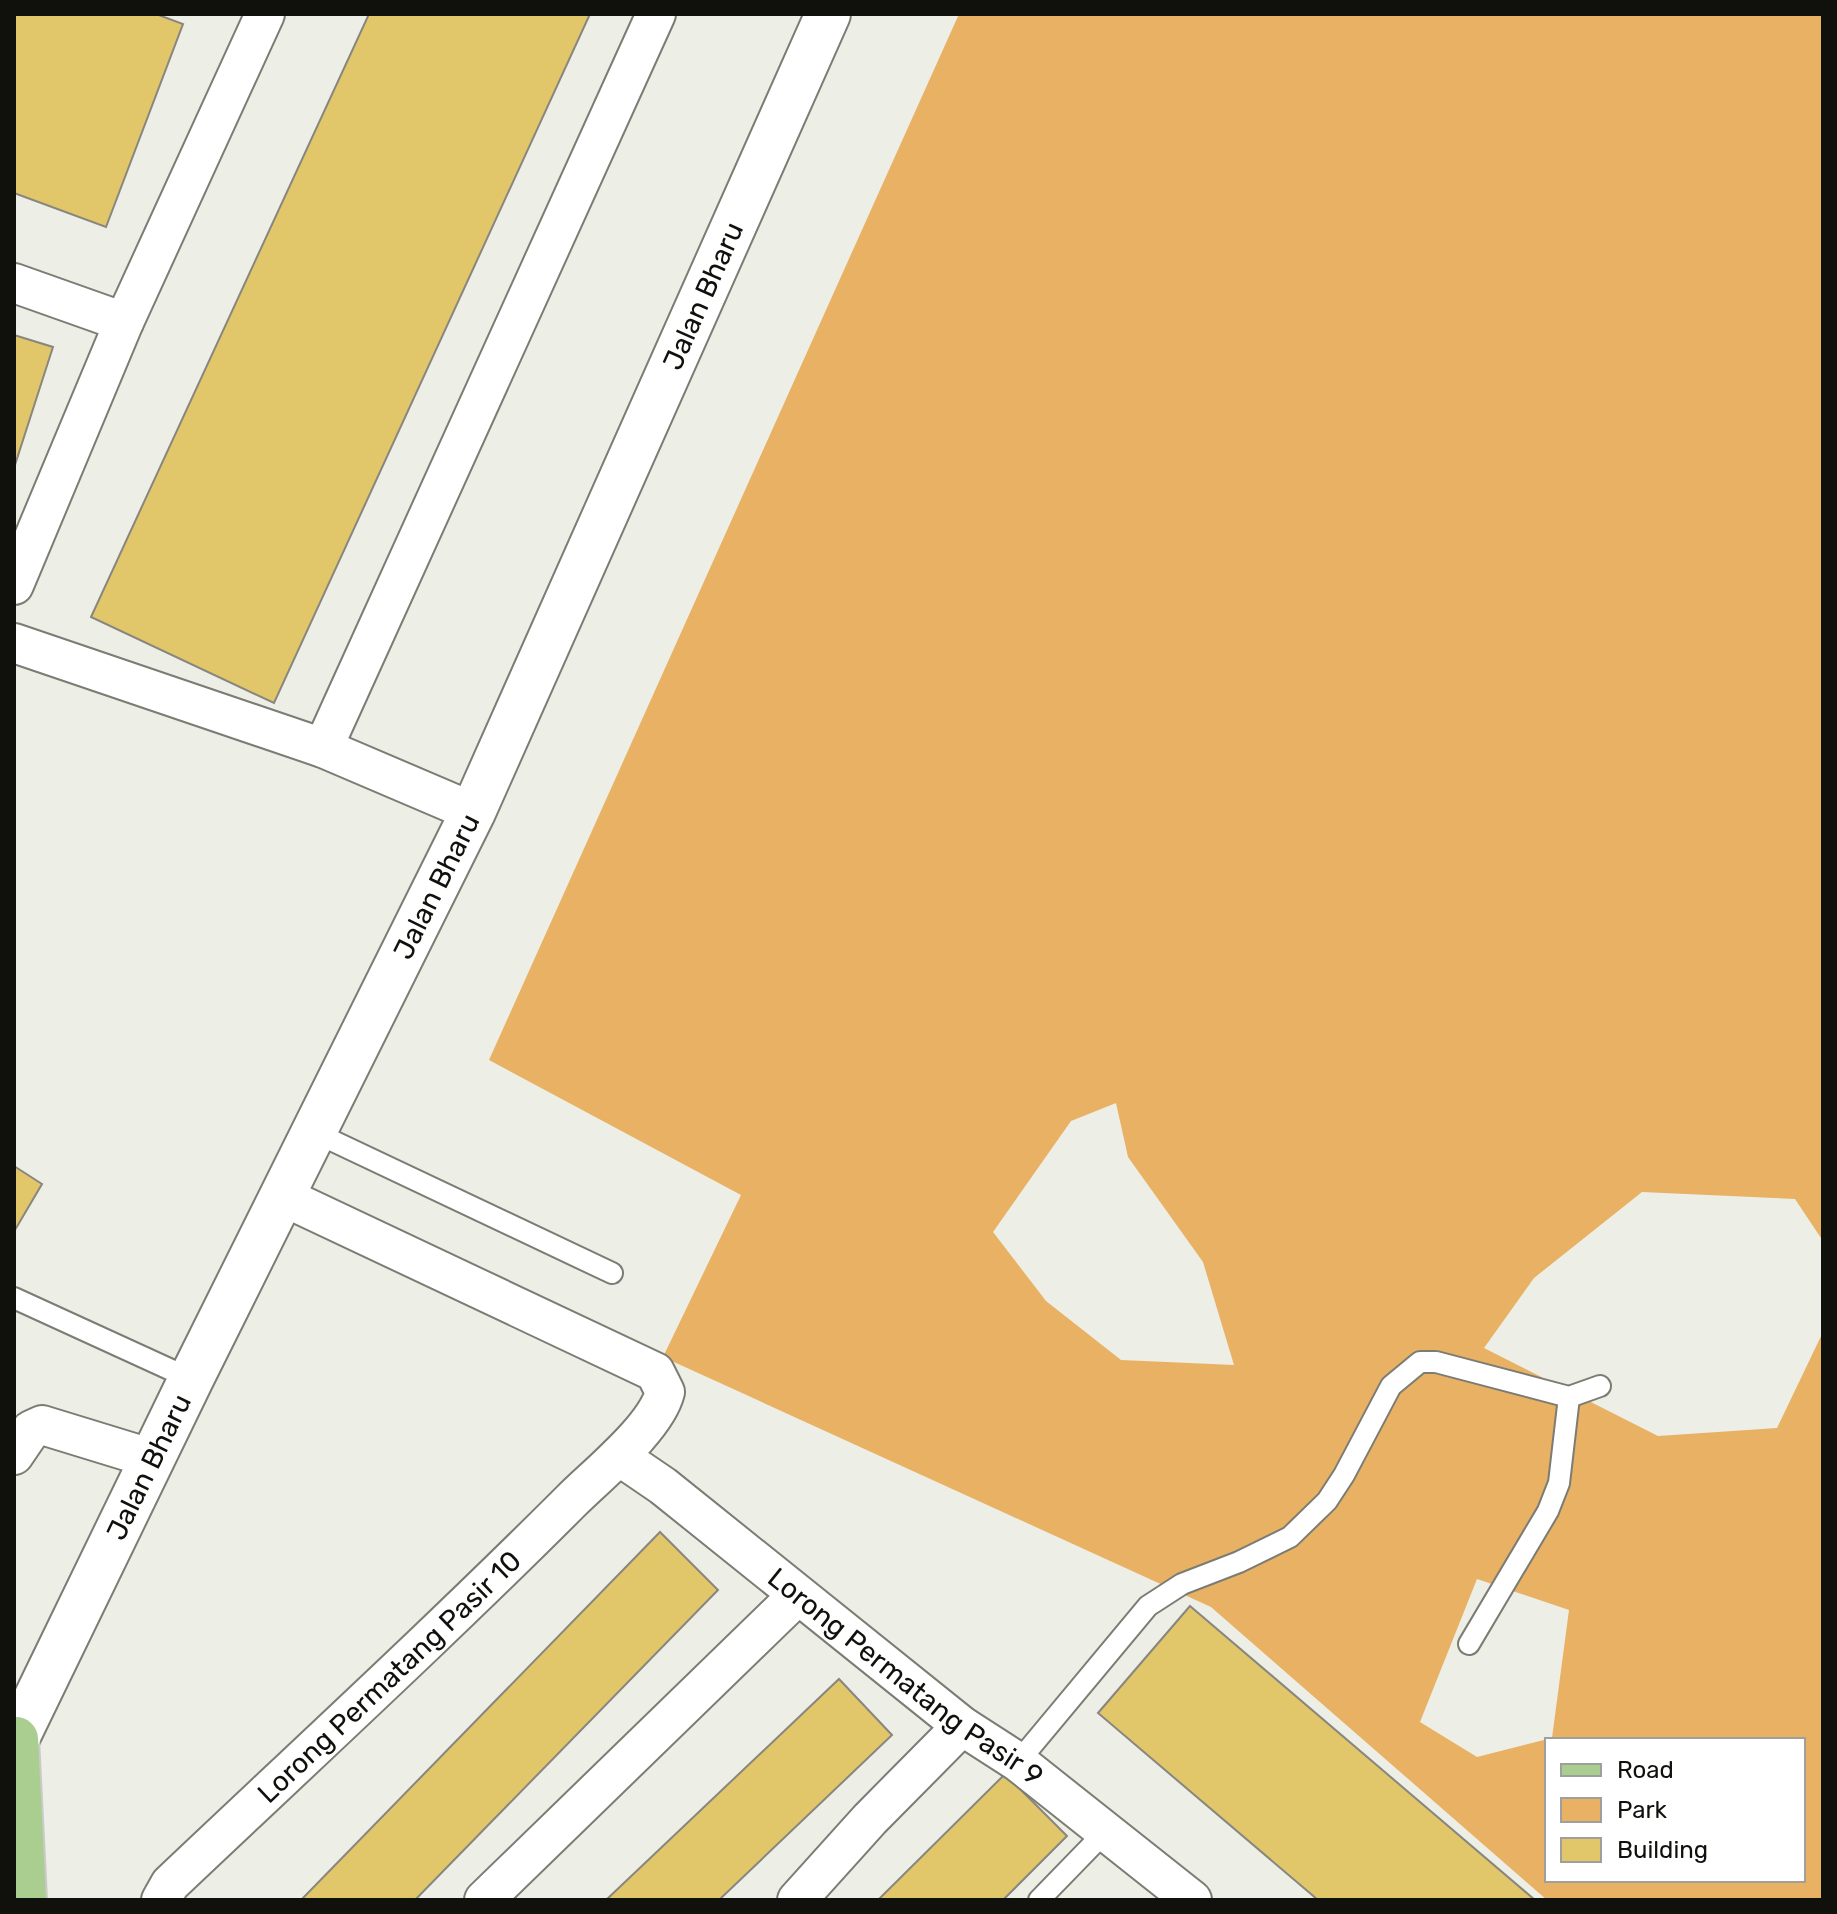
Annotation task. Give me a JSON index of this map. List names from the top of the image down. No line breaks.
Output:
{"streets":{"main road":["Jalan Bharu"],"street":["Lorong Permatang Pasir 10","Lorong Permatang Pasir 9"]},"crossings":[["Jalan Bharu","Lorong Permatang Pasir 10"],["Lorong Permatang Pasir 10","Lorong Permatang Pasir 9"]],"legend":["Road","Park","Building"]}
